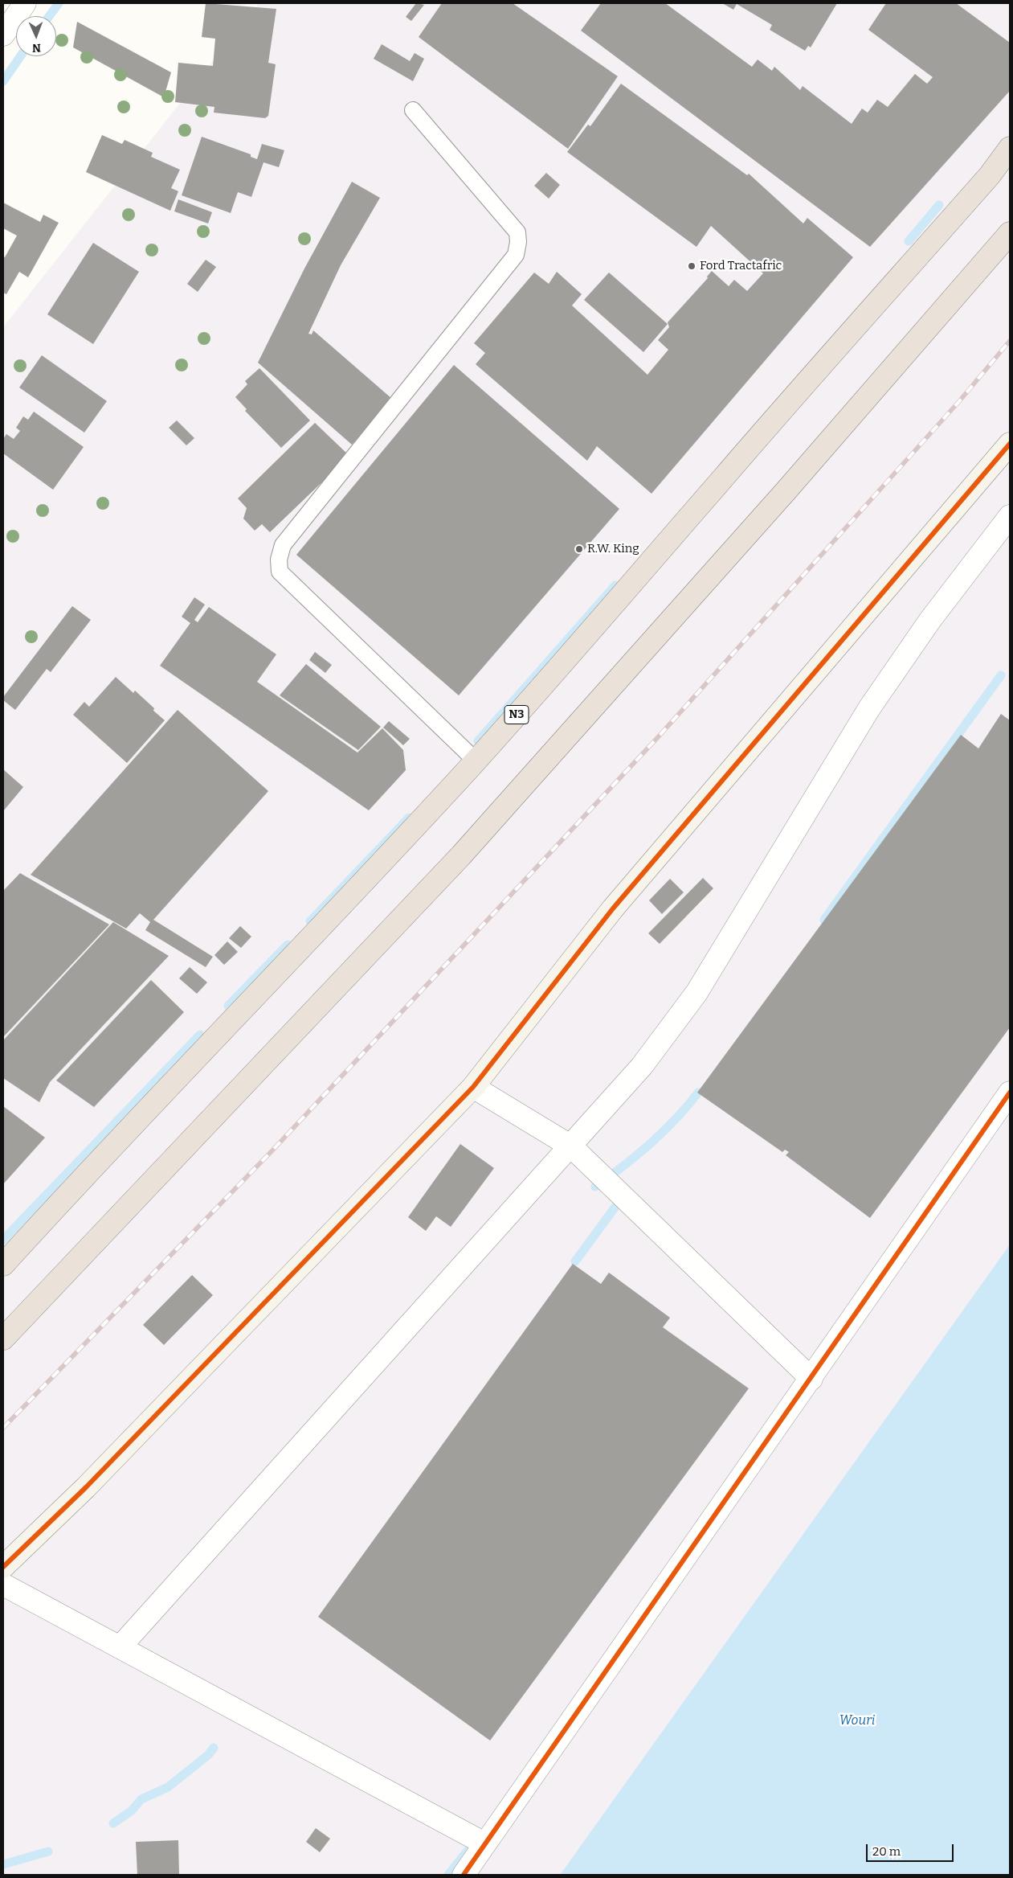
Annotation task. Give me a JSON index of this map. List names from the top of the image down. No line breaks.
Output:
{"streets":{"highway":["N3"]},"water":["Wouri"],"places":["Ford Tractafric","R.W. King"],"scale_bar":"20 m","north":"bottom"}
